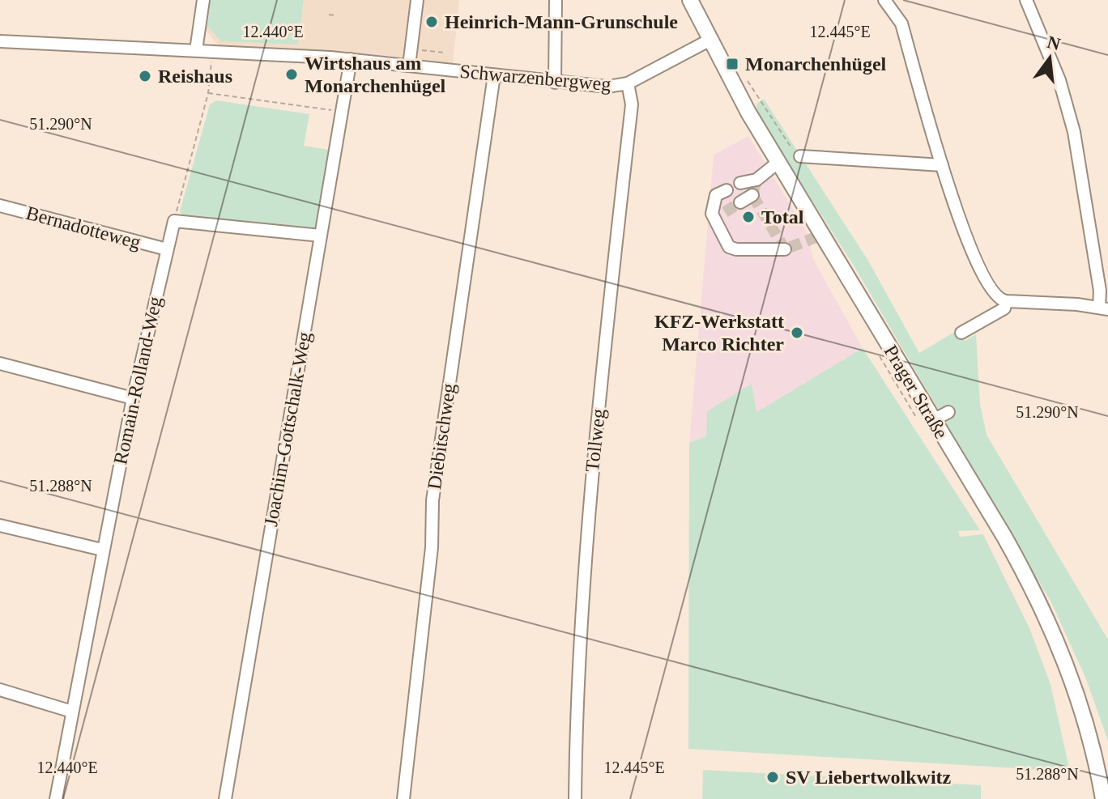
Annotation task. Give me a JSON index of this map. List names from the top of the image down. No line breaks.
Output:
{"streets":{"main road":["Prager Straße"],"street":["Schwarzenbergweg","Bernadotteweg","Romain-Rolland-Weg","Joachim-Gottschalk-Weg","Diebitschweg","Tollweg"]},"crossings":[["Schwarzenbergweg","Prager Straße"],["Schwarzenbergweg","Joachim-Gottschalk-Weg"],["Schwarzenbergweg","Diebitschweg"],["Schwarzenbergweg","Tollweg"],["Bernadotteweg","Romain-Rolland-Weg"]],"places":{"other":["Heinrich-Mann-Grunschule","Wirtshaus am Monarchenhügel","Reishaus","Total","KFZ-Werkstatt Marco Richter","SV Liebertwolkwitz"],"transit":["Monarchenhügel"]},"north":"top","coordinates":["12.440°E","12.445°E","51.290°N","51.288°N"]}
